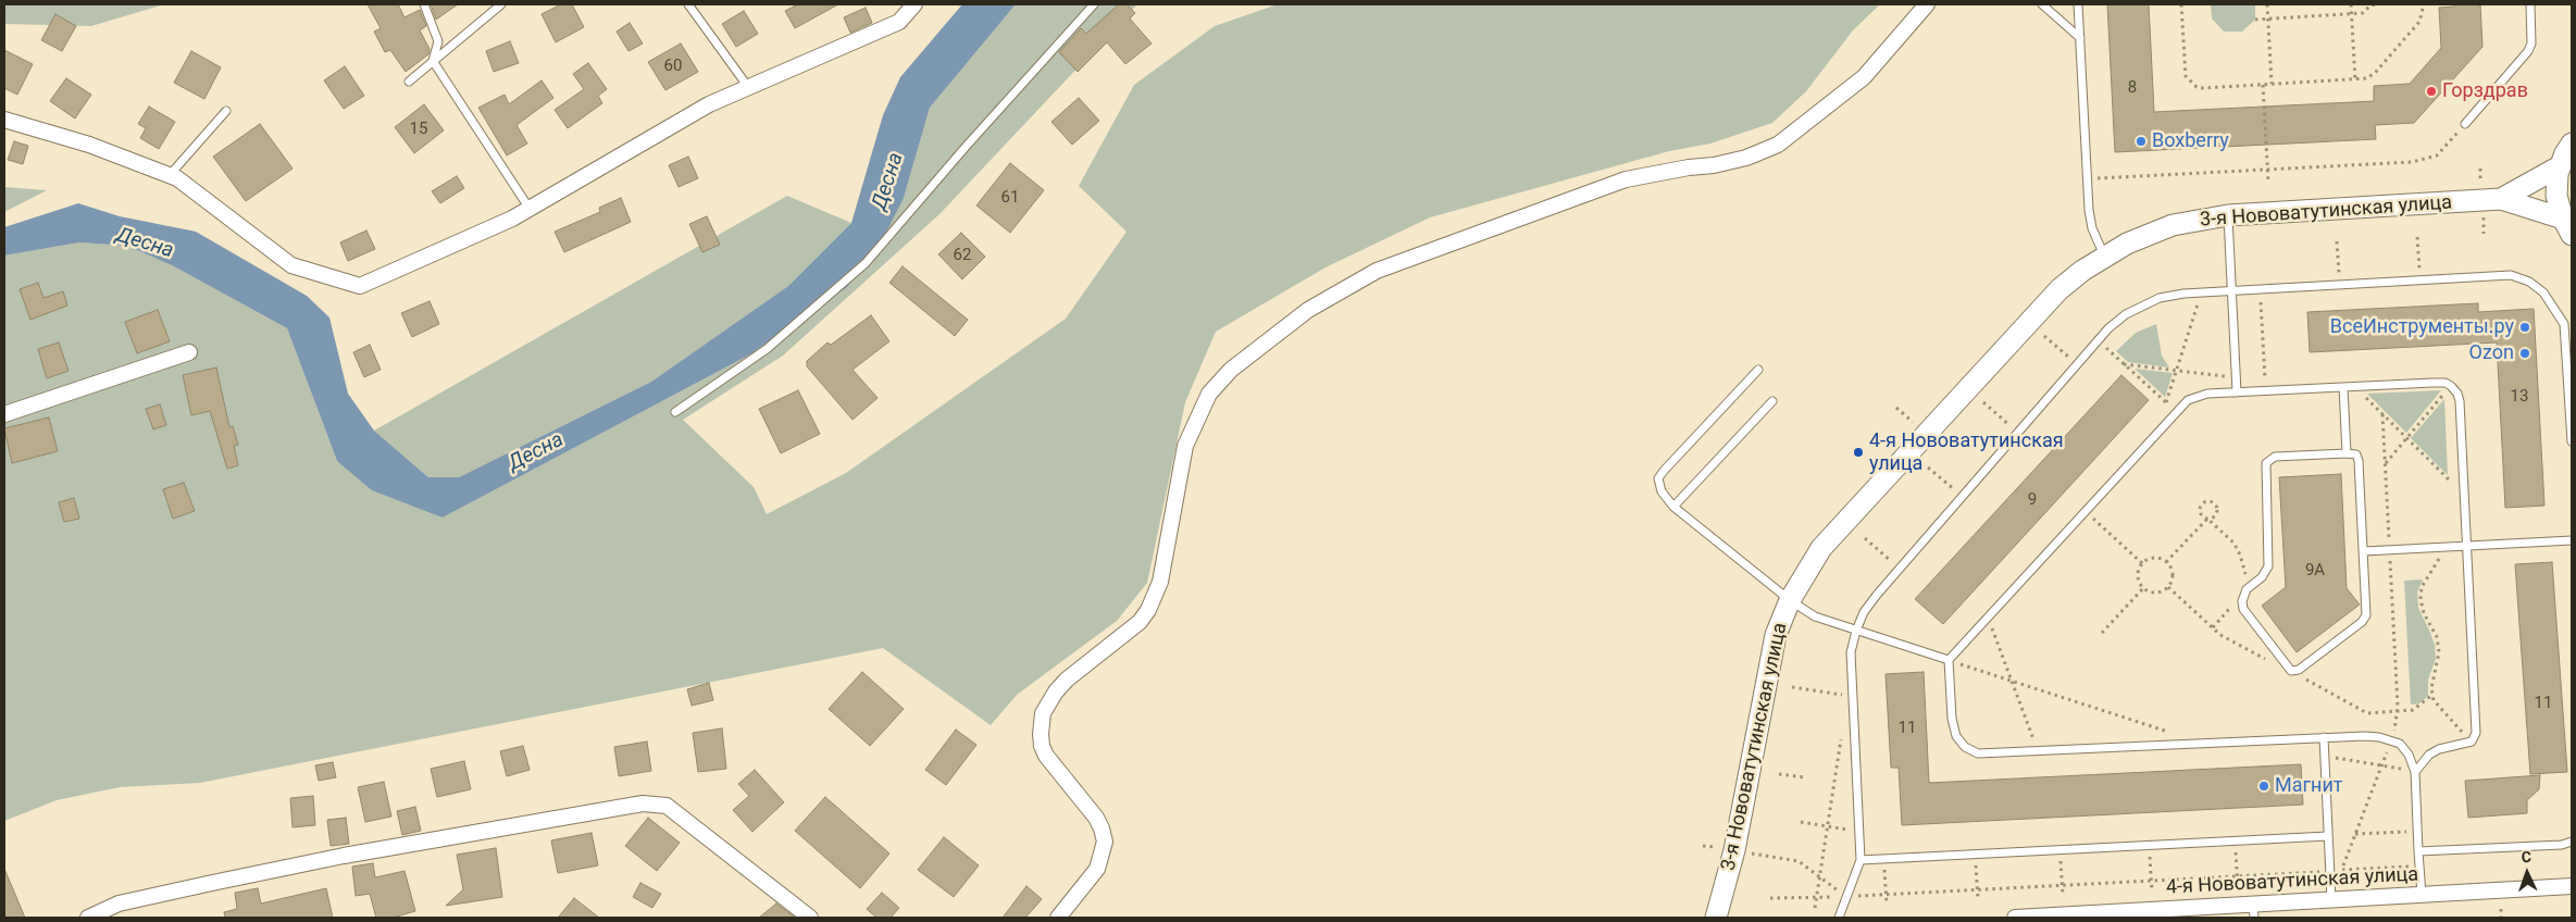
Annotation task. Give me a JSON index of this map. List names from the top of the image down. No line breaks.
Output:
{"streets":{"street":["3-я Нововатутинская улица","4-я Нововатутинская улица"]},"water":["Десна"],"places":["Горздрав","Boxberry","ВсеИнструменты.ру","Ozon","4-я Нововатутинская улица","Магнит"],"house_numbers":["60","8","15","61","62","13","9","9А","11","11"],"north":"top"}
